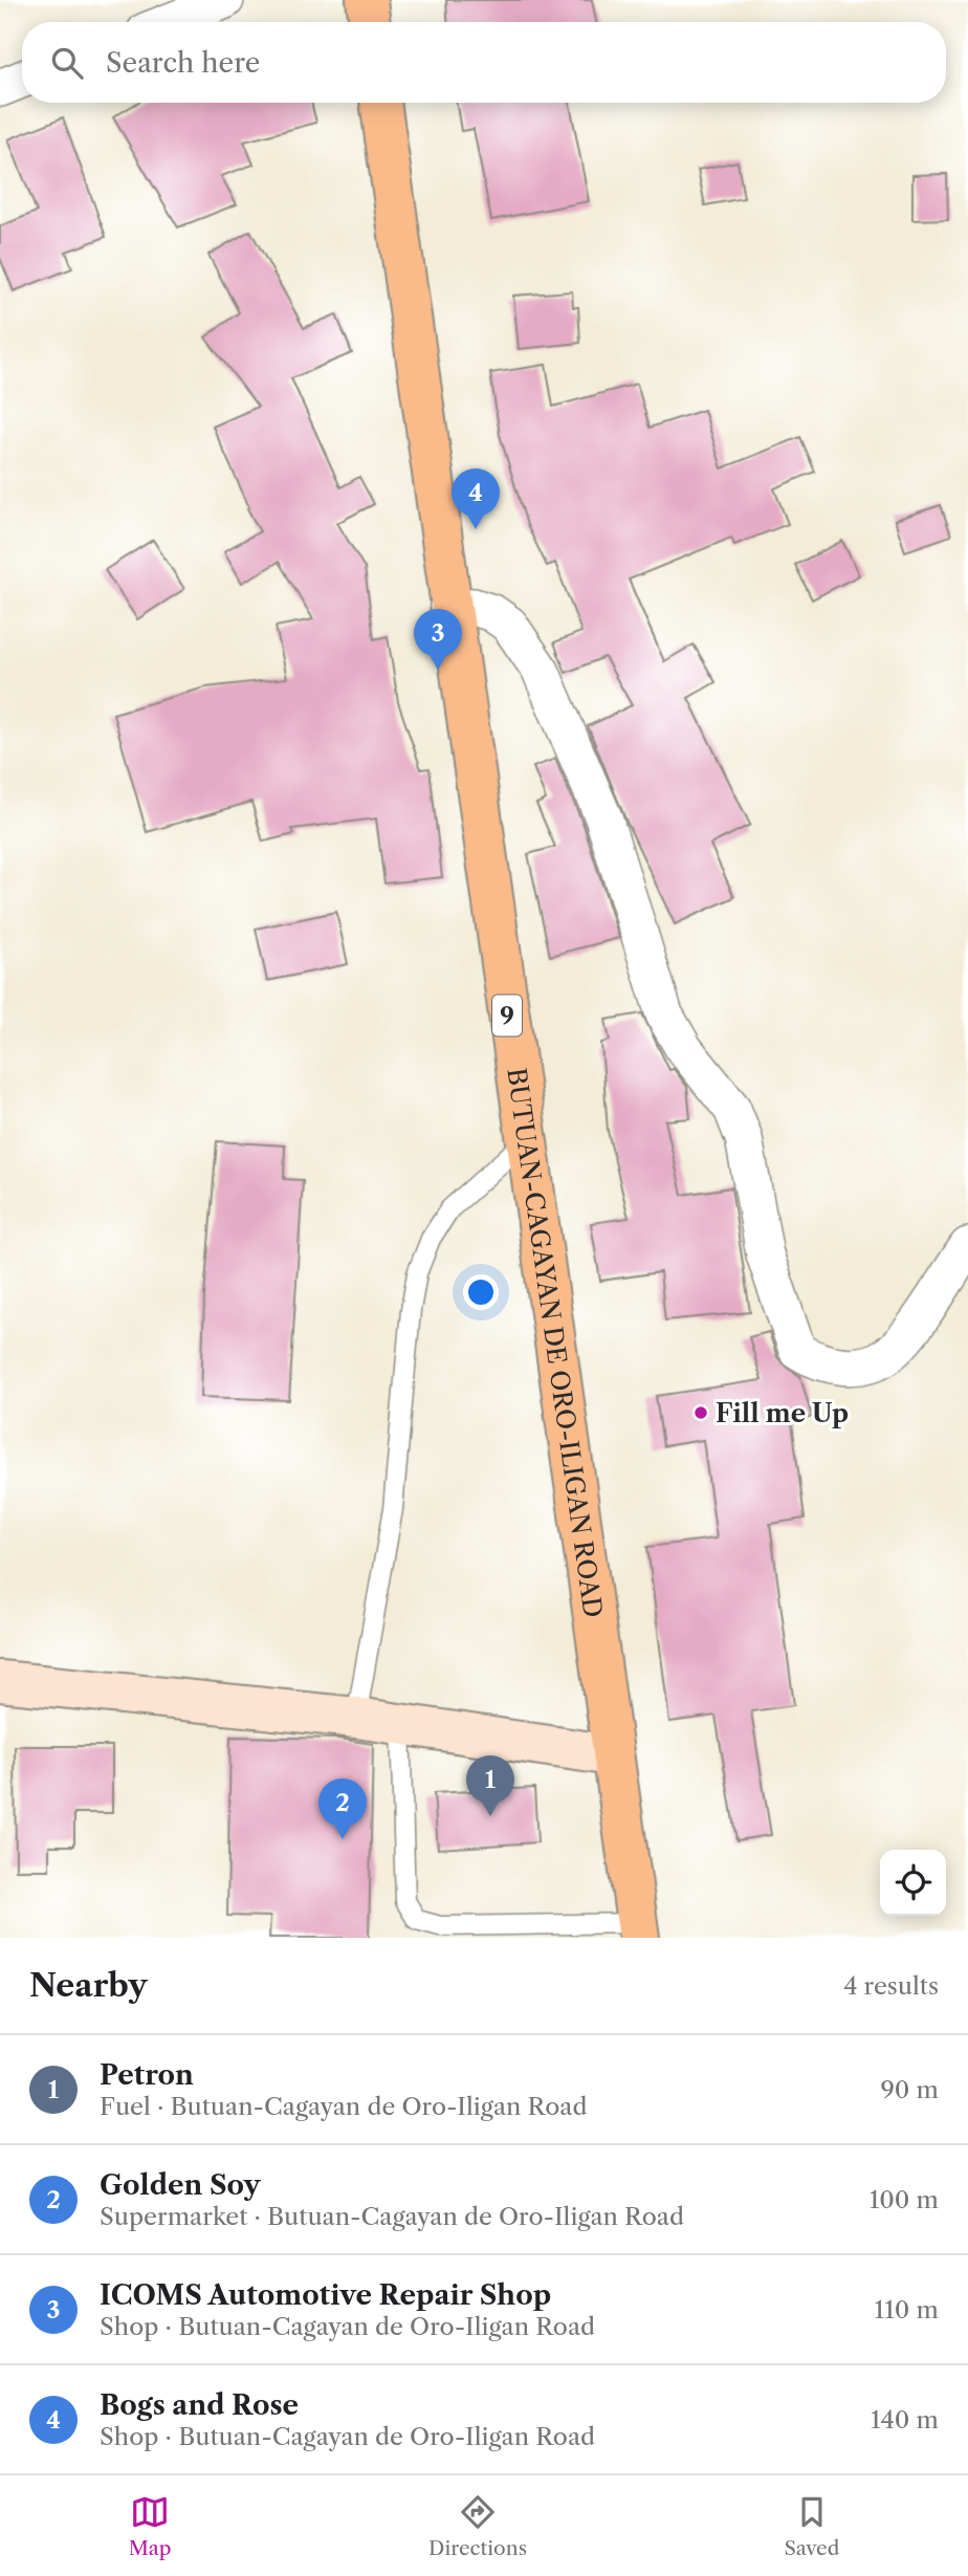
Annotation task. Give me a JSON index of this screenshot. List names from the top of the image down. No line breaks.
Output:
{"streets":{"highway":["9","BUTUAN-CAGAYAN DE ORO-ILIGAN ROAD"]},"places":["Fill me Up"],"page":{"search":"Search here","pins":["4","3","1","2"],"heading":["Nearby","4 results"],"list":[{"mark":"1","name":"Petron","note":"Fuel · Butuan-Cagayan de Oro-Iligan Road","value":"90 m"},{"mark":"2","name":"Golden Soy","note":"Supermarket · Butuan-Cagayan de Oro-Iligan Road","value":"100 m"},{"mark":"3","name":"ICOMS Automotive Repair Shop","note":"Shop · Butuan-Cagayan de Oro-Iligan Road","value":"110 m"},{"mark":"4","name":"Bogs and Rose","note":"Shop · Butuan-Cagayan de Oro-Iligan Road","value":"140 m"}],"nav":["Map","Directions","Saved"]}}
